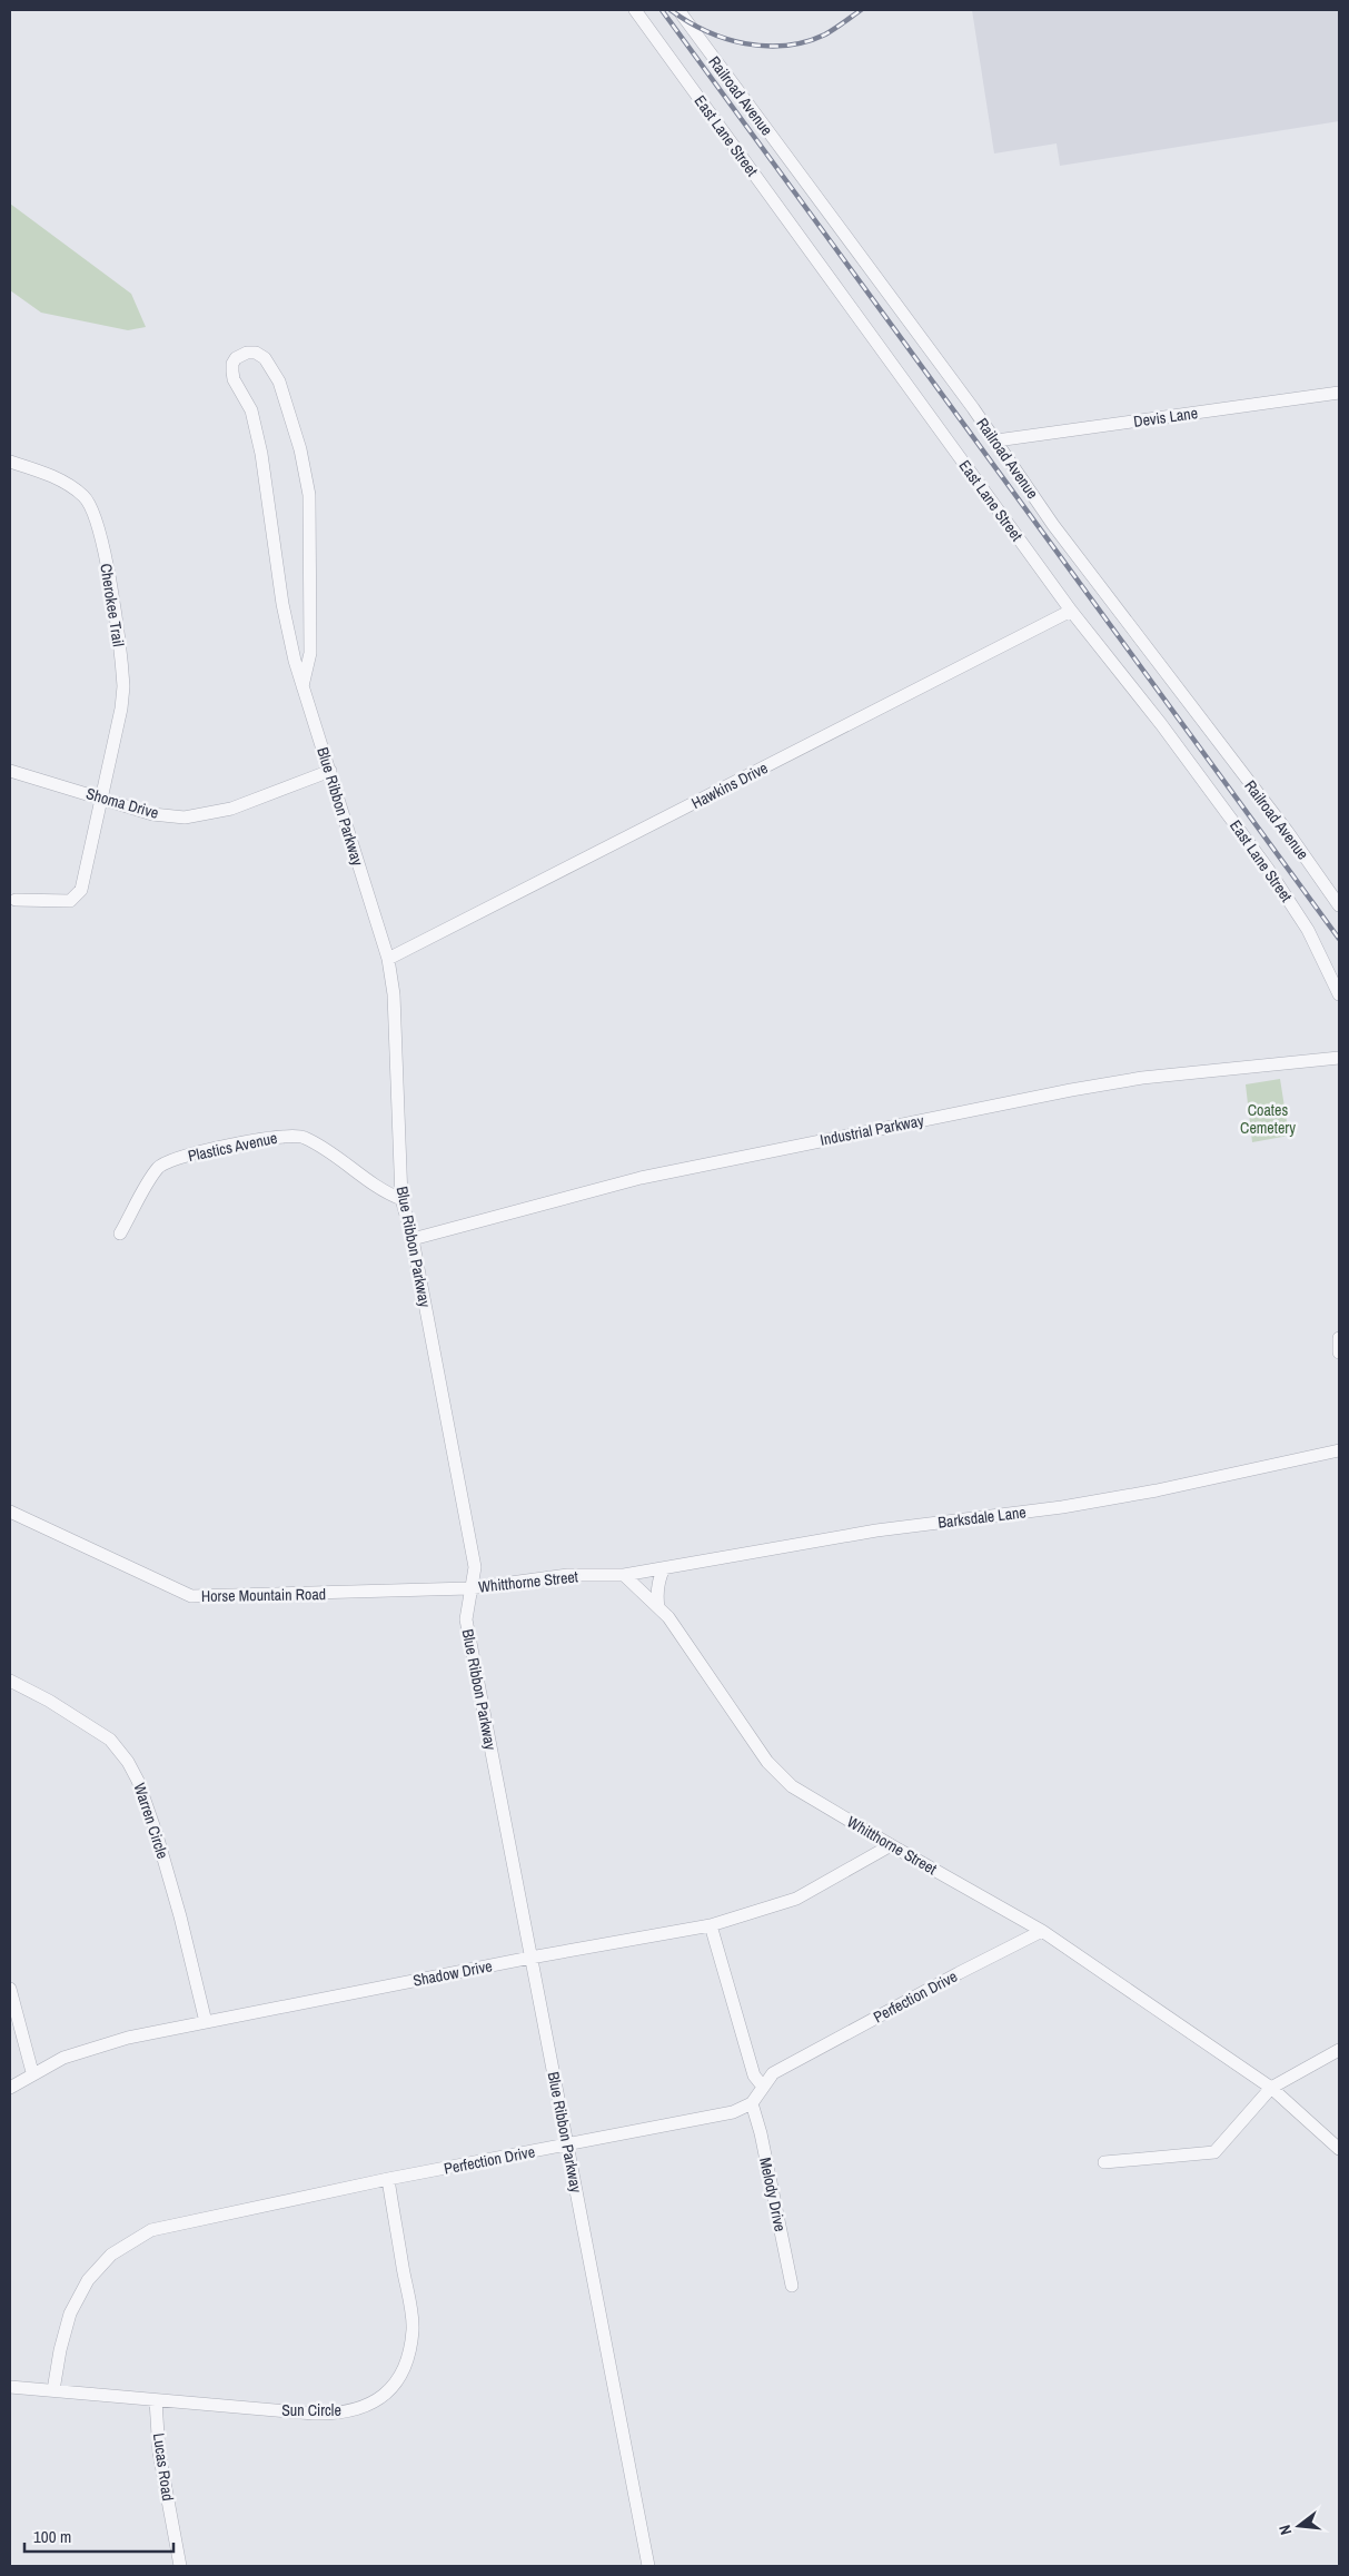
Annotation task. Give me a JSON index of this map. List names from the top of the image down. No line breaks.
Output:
{"streets":{"street":["Railroad Avenue","East Lane Street","Devis Lane","Cherokee Trail","Hawkins Drive","Shoma Drive","Blue Ribbon Parkway","Industrial Parkway","Plastics Avenue","Barksdale Lane","Whitthorne Street","Horse Mountain Road","Warren Circle","Shadow Drive","Perfection Drive","Melody Drive","Sun Circle","Lucas Road"]},"crossings":[["Railroad Avenue","Devis Lane"],["East Lane Street","Hawkins Drive"],["Cherokee Trail","Shoma Drive"],["Hawkins Drive","Blue Ribbon Parkway"],["Shoma Drive","Blue Ribbon Parkway"],["Blue Ribbon Parkway","Industrial Parkway"],["Blue Ribbon Parkway","Plastics Avenue"],["Blue Ribbon Parkway","Whitthorne Street"],["Blue Ribbon Parkway","Horse Mountain Road"],["Blue Ribbon Parkway","Shadow Drive"],["Blue Ribbon Parkway","Perfection Drive"],["Barksdale Lane","Whitthorne Street"],["Whitthorne Street","Horse Mountain Road"],["Whitthorne Street","Shadow Drive"],["Whitthorne Street","Perfection Drive"],["Warren Circle","Shadow Drive"],["Perfection Drive","Melody Drive"],["Perfection Drive","Sun Circle"],["Sun Circle","Lucas Road"]],"parks":["Coates Cemetery"],"scale_bar":"100 m","north":"left"}
